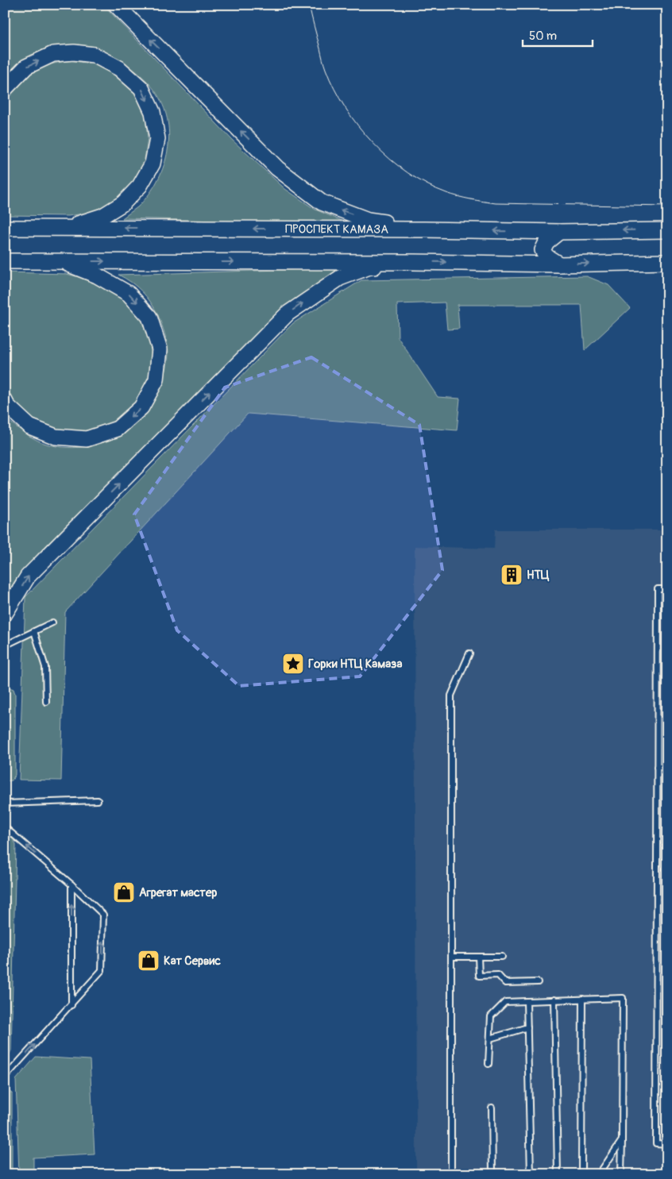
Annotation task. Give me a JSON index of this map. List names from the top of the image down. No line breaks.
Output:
{"streets":{"main road":["ПРОСПЕКТ КАМАЗА"]},"places":{"building":["НТЦ"],"place":["Горки НТЦ Камаза"],"shop":["Агрегат мастер","Кат Сервис"]},"scale_bar":"50 m"}
